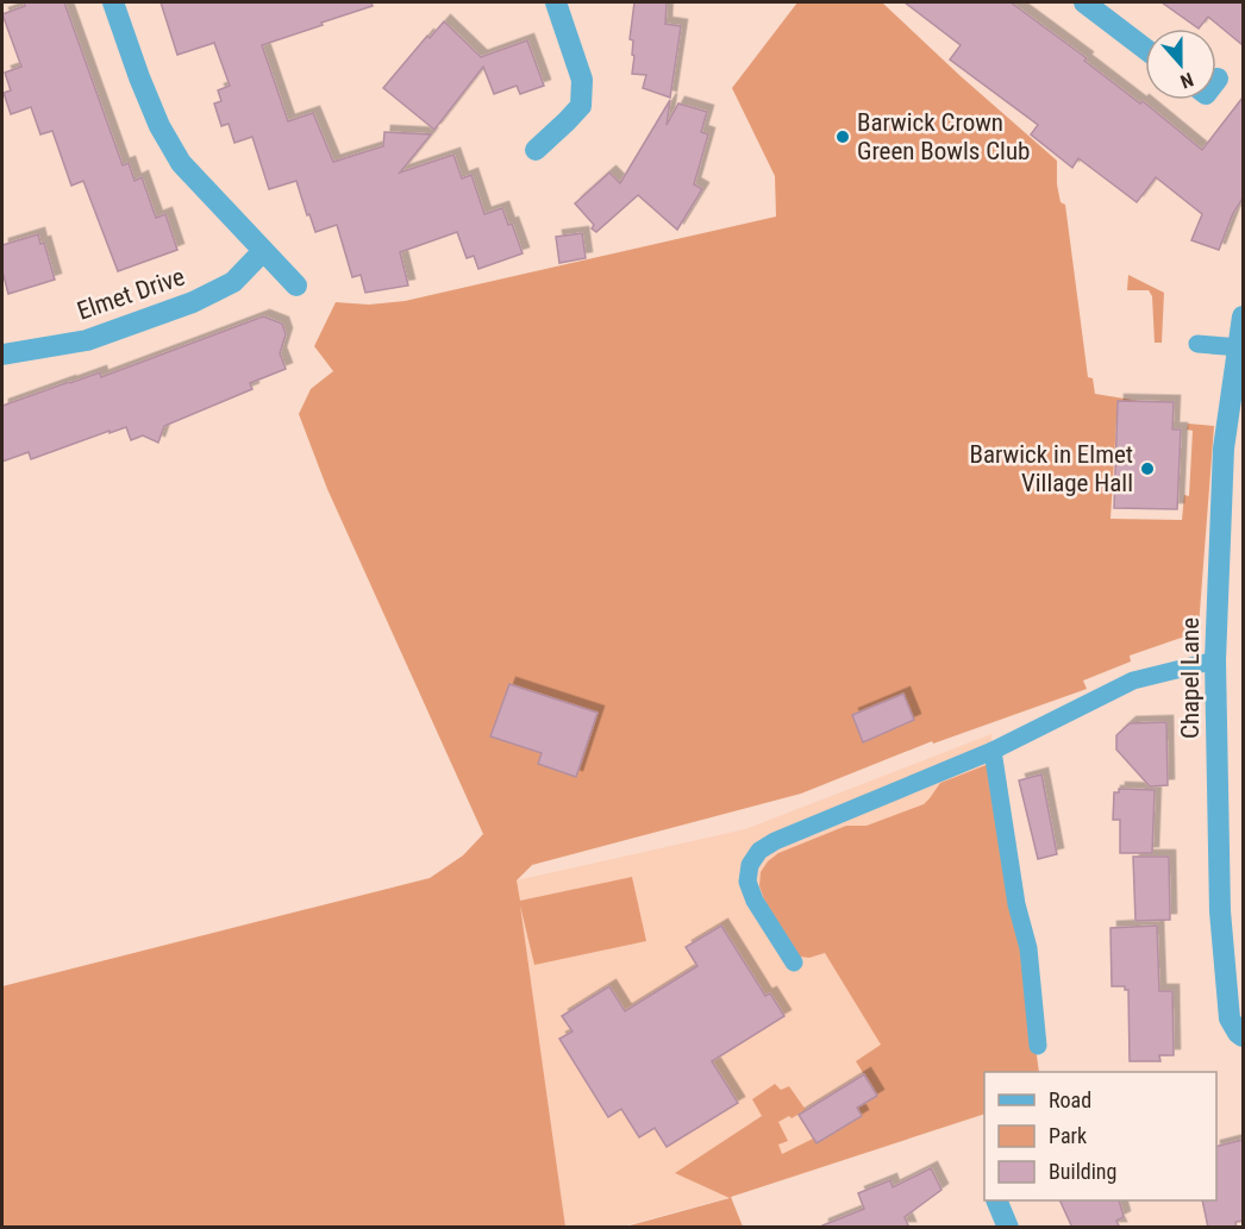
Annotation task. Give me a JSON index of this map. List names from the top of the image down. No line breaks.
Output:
{"streets":{"street":["Elmet Drive","Chapel Lane"]},"places":["Barwick Crown Green Bowls Club","Barwick in Elmet Village Hall"],"legend":["Road","Park","Building"],"north":"bottom"}
